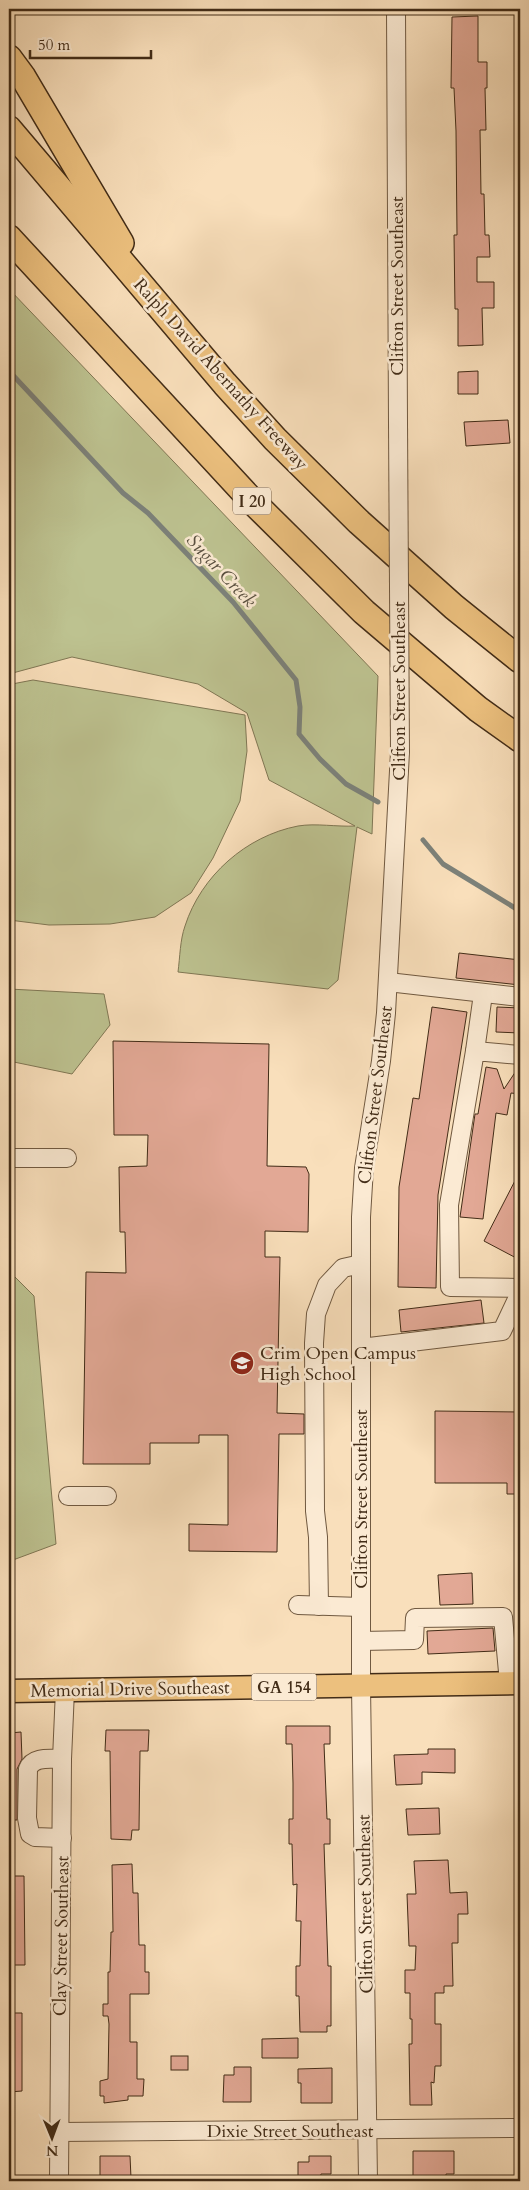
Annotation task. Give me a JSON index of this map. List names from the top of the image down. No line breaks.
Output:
{"streets":{"highway":["Ralph David Abernathy Freeway","I 20"],"main road":["GA 154","Memorial Drive Southeast"],"street":["Clifton Street Southeast","Clay Street Southeast","Dixie Street Southeast"]},"crossings":[["Clifton Street Southeast","Memorial Drive Southeast"],["Clifton Street Southeast","Dixie Street Southeast"],["Memorial Drive Southeast","Clay Street Southeast"],["Clay Street Southeast","Dixie Street Southeast"]],"water":["Sugar Creek"],"places":{"school or university":["Crim Open Campus High School"]},"scale_bar":"50 m","north":"bottom"}
